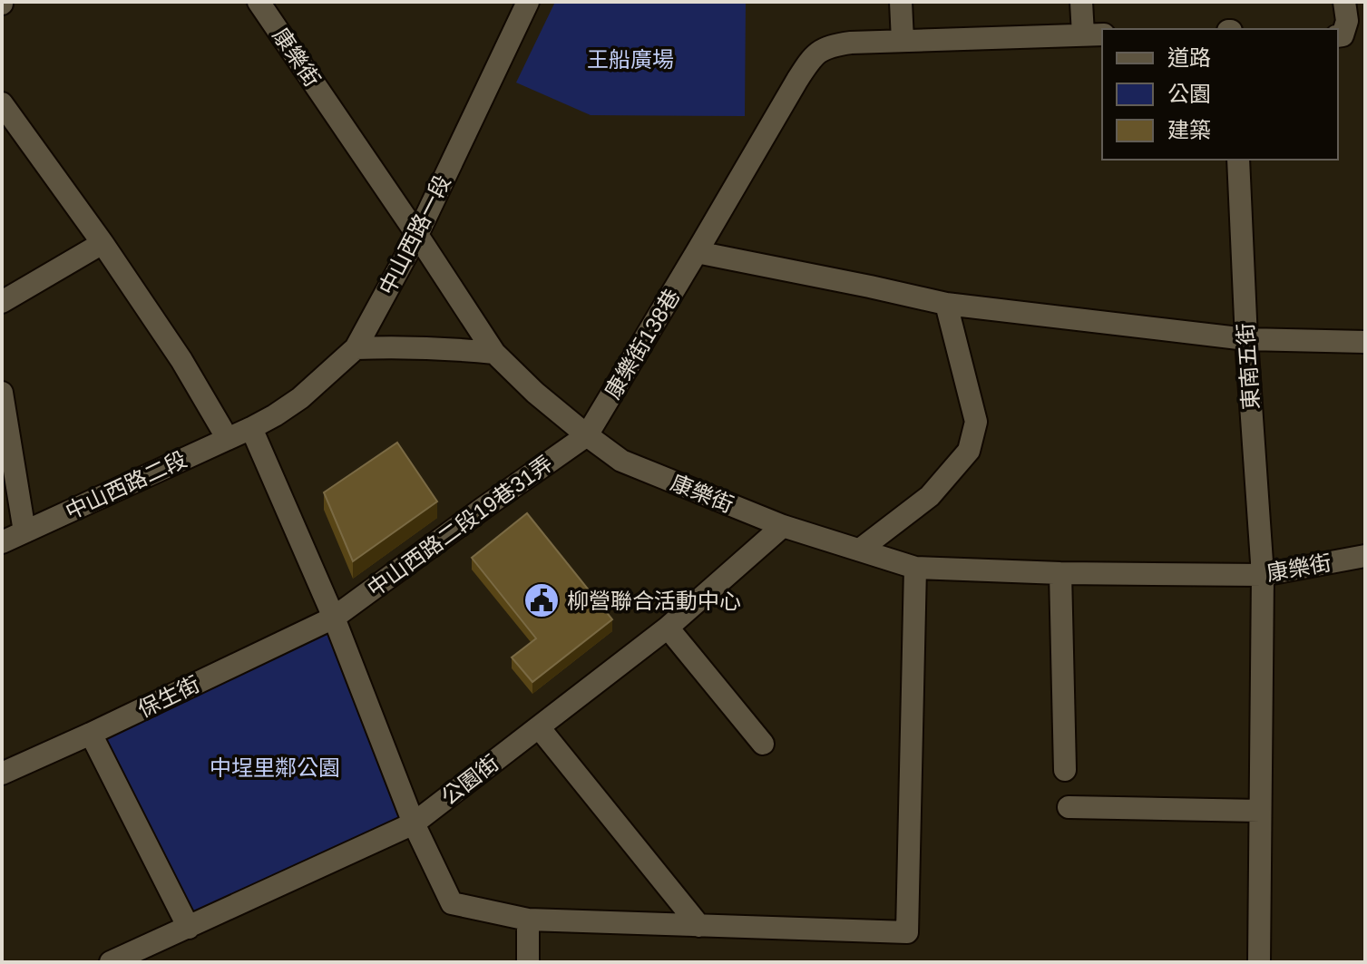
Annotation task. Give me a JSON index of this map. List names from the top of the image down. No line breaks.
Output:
{"streets":{"street":["康樂街","中山西路一段","康樂街138巷","東南五街","中山西路二段","中山西路二段19巷31弄","保生街","公園街"]},"crossings":[["康樂街","中山西路一段"],["康樂街","康樂街138巷"],["康樂街","東南五街"],["康樂街","中山西路二段19巷31弄"],["康樂街","公園街"],["中山西路一段","中山西路二段"],["康樂街138巷","中山西路二段19巷31弄"],["中山西路二段19巷31弄","保生街"]],"parks":["王船廣場","中埕里鄰公園"],"places":{"public building":["柳營聯合活動中心"]},"legend":["道路","公園","建築"]}
